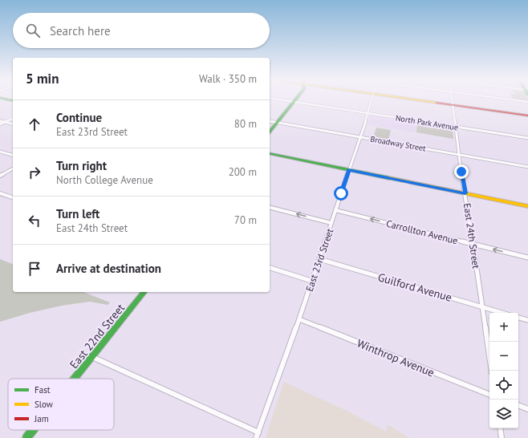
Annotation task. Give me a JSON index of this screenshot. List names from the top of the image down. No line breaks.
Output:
{"streets":{"main road":["East 22nd Street"],"street":["North Park Avenue","Broadway Street","Carrollton Avenue","East 24th Street","East 23rd Street","Guilford Avenue","Winthrop Avenue"]},"crossings":[["North Park Avenue","East 24th Street"],["North Park Avenue","East 23rd Street"],["Broadway Street","East 24th Street"],["Broadway Street","East 23rd Street"],["Carrollton Avenue","East 24th Street"],["Carrollton Avenue","East 23rd Street"],["East 24th Street","Guilford Avenue"],["East 23rd Street","Guilford Avenue"],["East 23rd Street","Winthrop Avenue"]],"one_way":["Carrollton Avenue"],"legend":["Fast","Slow","Jam"],"page":{"search":"Search here","heading":["5 min","Walk · 350 m"],"list":[["Continue","East 23rd Street","80 m"],["Turn right","North College Avenue","200 m"],["Turn left","East 24th Street","70 m"],"Arrive at destination"],"map_buttons":["+","−"]}}
